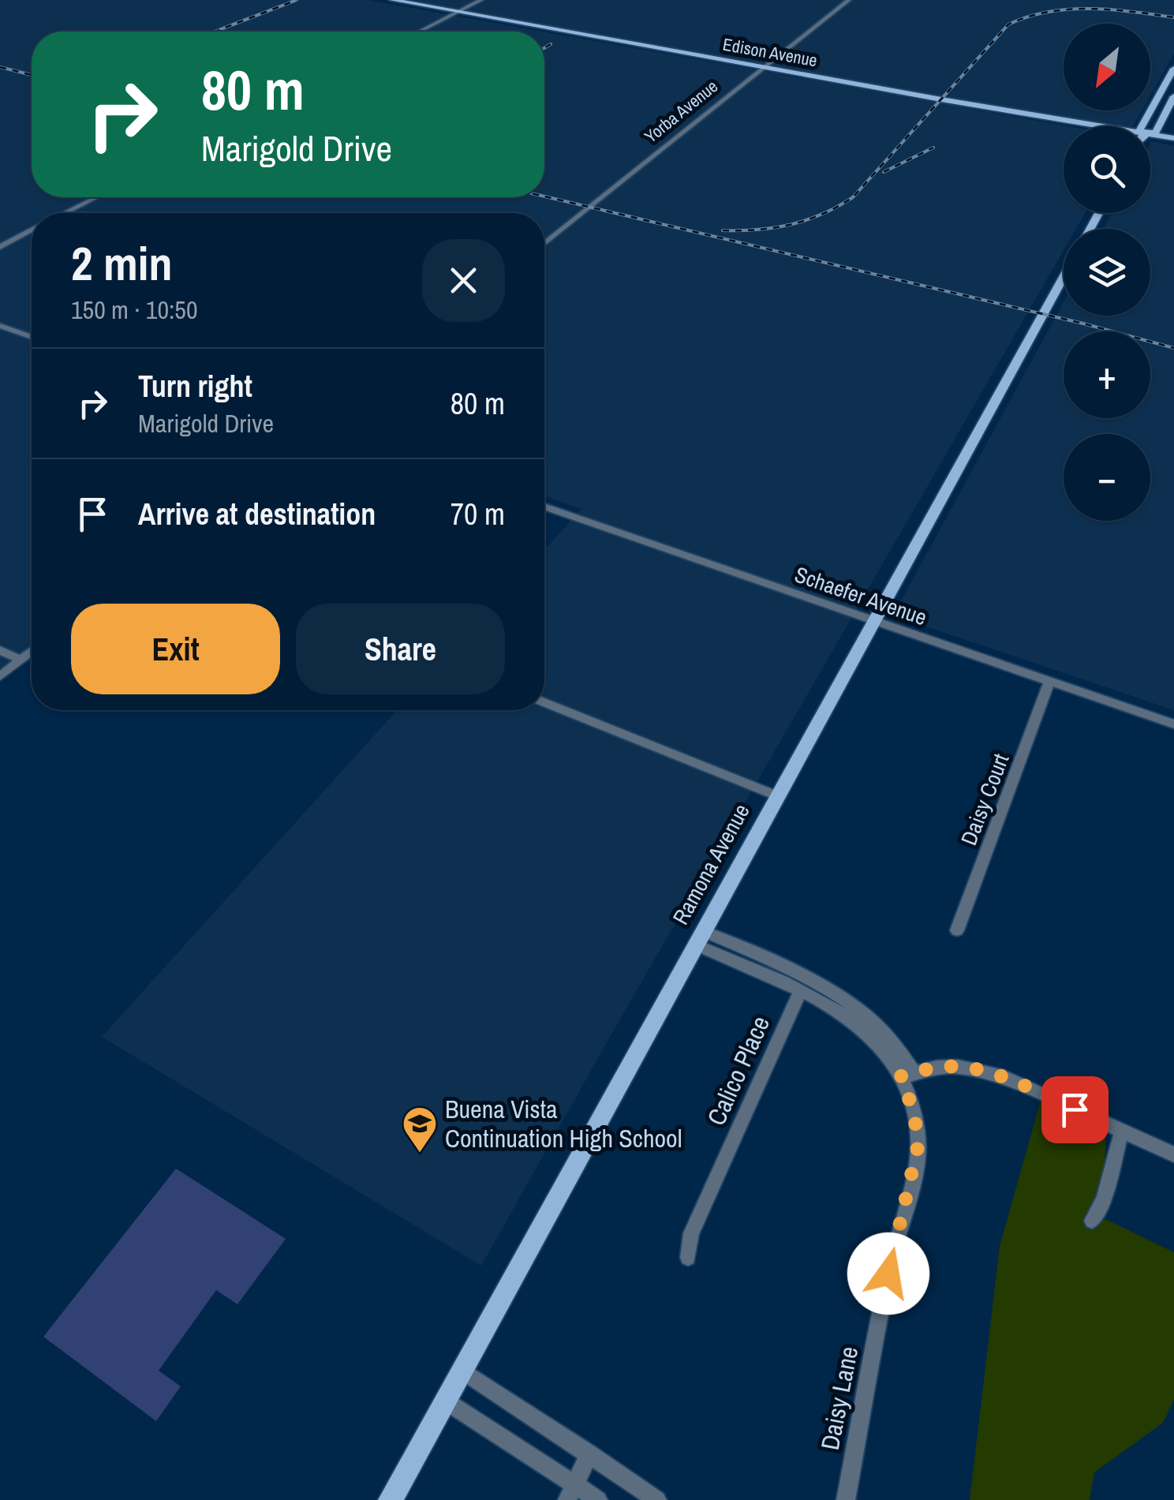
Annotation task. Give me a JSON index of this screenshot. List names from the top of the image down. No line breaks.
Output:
{"streets":{"main road":["Edison Avenue","Ramona Avenue"],"street":["Yorba Avenue","Schaefer Avenue","Daisy Court","Calico Place","Daisy Lane"]},"crossings":[["Edison Avenue","Yorba Avenue"],["Schaefer Avenue","Daisy Court"],["Schaefer Avenue","Ramona Avenue"]],"places":{"school or university":["Buena Vista Continuation High School"]},"north":"bottom left","page":{"map_buttons":["+","−"],"turn":["80 m","Marigold Drive"],"heading":["2 min","150 m · 10:50"],"list":[{"name":"Turn right","note":"Marigold Drive","value":"80 m"},{"name":"Arrive at destination","value":"70 m"}],"buttons":["Exit","Share"]}}
